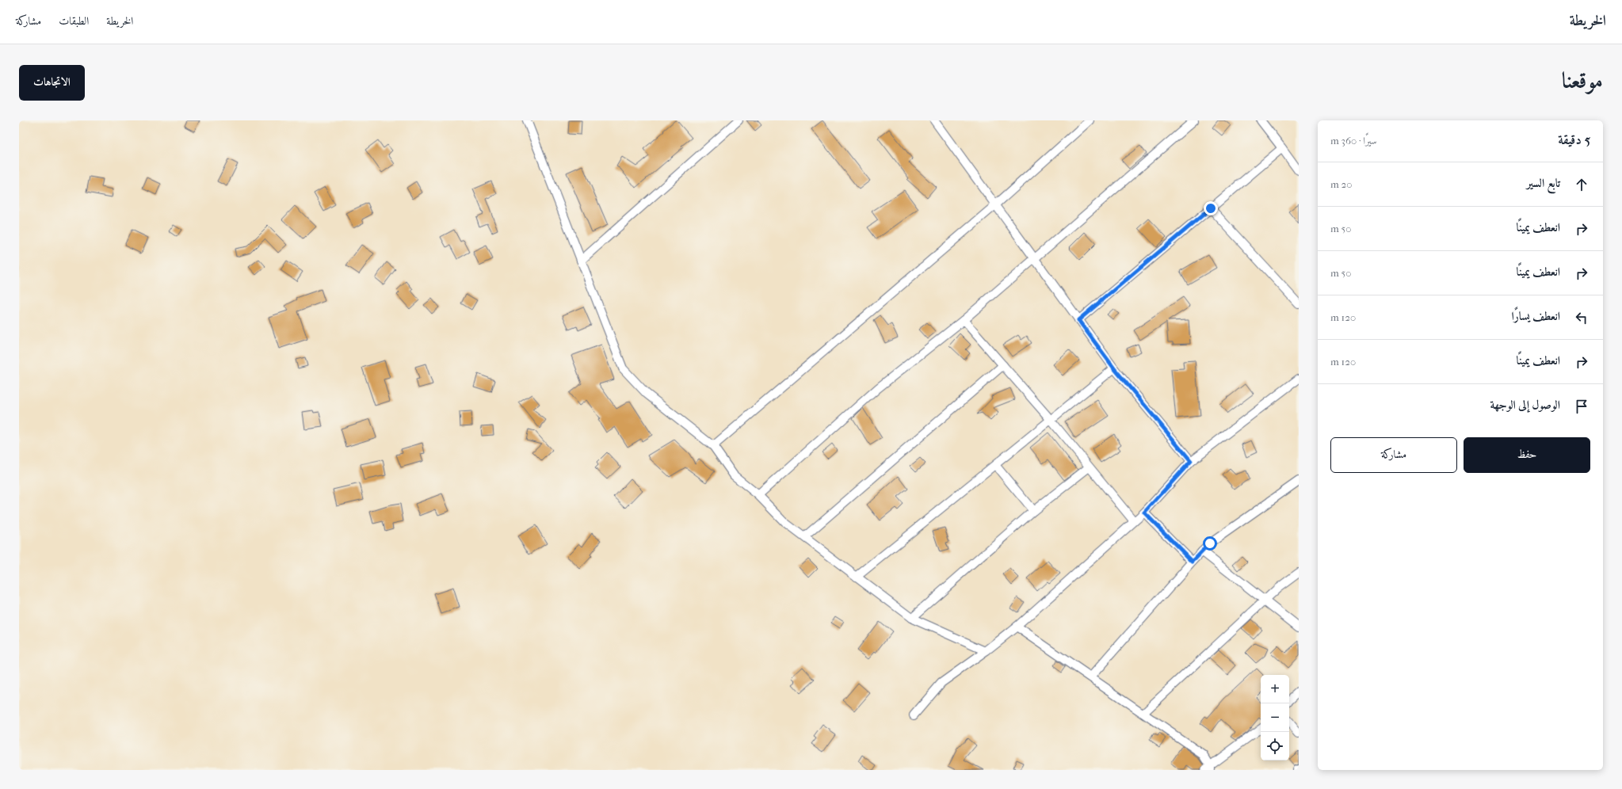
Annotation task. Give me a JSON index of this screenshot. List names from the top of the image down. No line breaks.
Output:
{"page":{"header":"الخريطة","nav":["الخريطة","الطبقات","مشاركة"],"title":"موقعنا","buttons":["الاتجاهات",["حفظ","مشاركة"]],"heading":["5 دقيقة","سيرًا · 360 m"],"list":[["تابع السير","20 m"],["انعطف يمينًا","50 m"],["انعطف يمينًا","50 m"],["انعطف يسارًا","120 m"],["انعطف يمينًا","120 m"],"الوصول إلى الوجهة"],"map_buttons":["+","−"]}}
